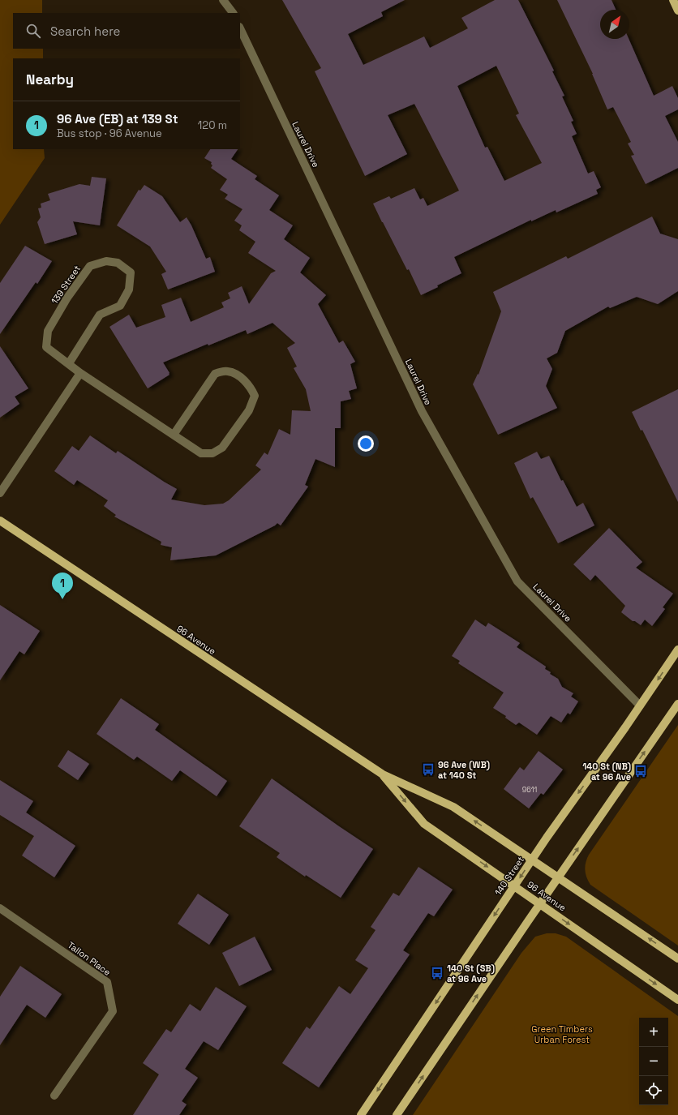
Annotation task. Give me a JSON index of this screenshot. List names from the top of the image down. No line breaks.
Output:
{"streets":{"main road":["96 Avenue","140 Street"],"street":["Laurel Drive","139 Street","Tallon Place"]},"crossings":[["Laurel Drive","140 Street"],["96 Avenue","140 Street"]],"parks":["Green Timbers Urban Forest"],"places":{"bus stop":["96 Ave (WB) at 140 St","140 St (NB) at 96 Ave","140 St (SB) at 96 Ave"]},"house_numbers":["9611"],"north":"top right","page":{"search":"Search here","heading":"Nearby","list":[{"mark":"1","name":"96 Ave (EB) at 139 St","note":"Bus stop · 96 Avenue","value":"120 m"}],"pins":"1","map_buttons":["+","−"]}}
